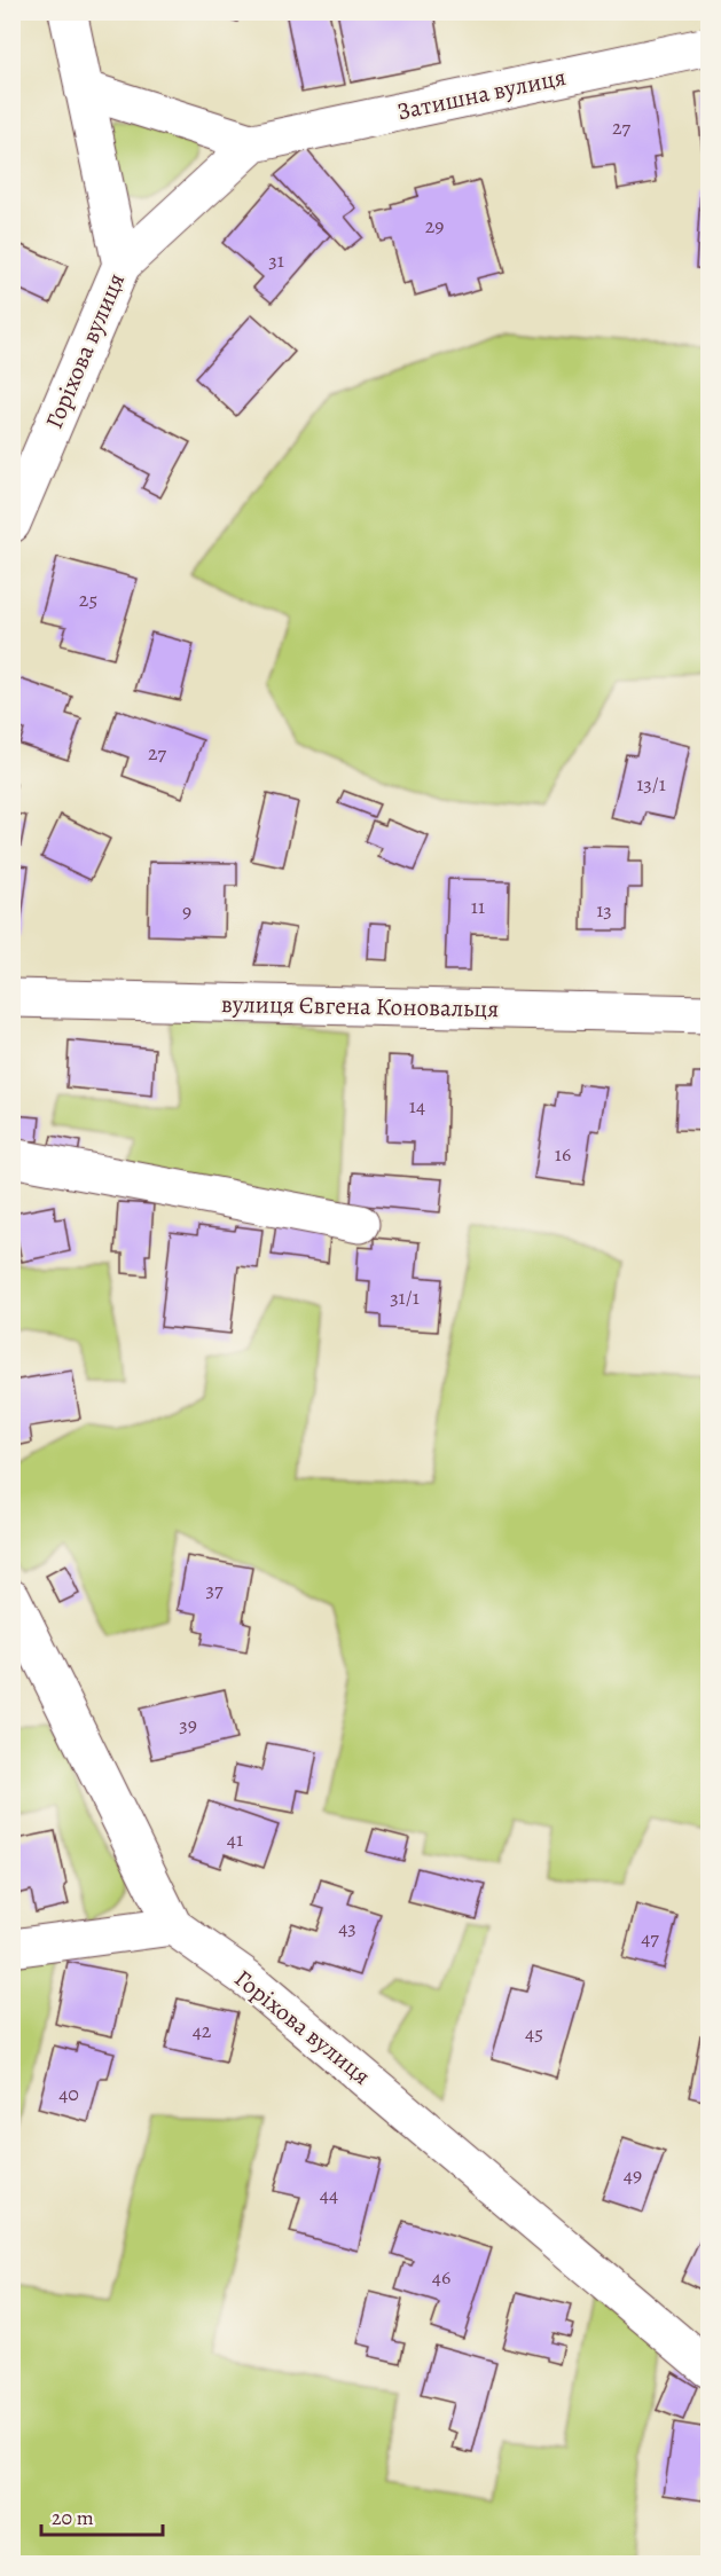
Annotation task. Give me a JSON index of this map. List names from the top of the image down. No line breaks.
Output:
{"streets":{"street":["Затишна вулиця","Горіхова вулиця","вулиця Євгена Коновальця"]},"crossings":[["Затишна вулиця","Горіхова вулиця"]],"house_numbers":["27","29","31","25","27","13/1","11","13","9","14","16","31/1","37","39","41","43","47","42","45","40","49","44","46"],"scale_bar":"20 m"}
